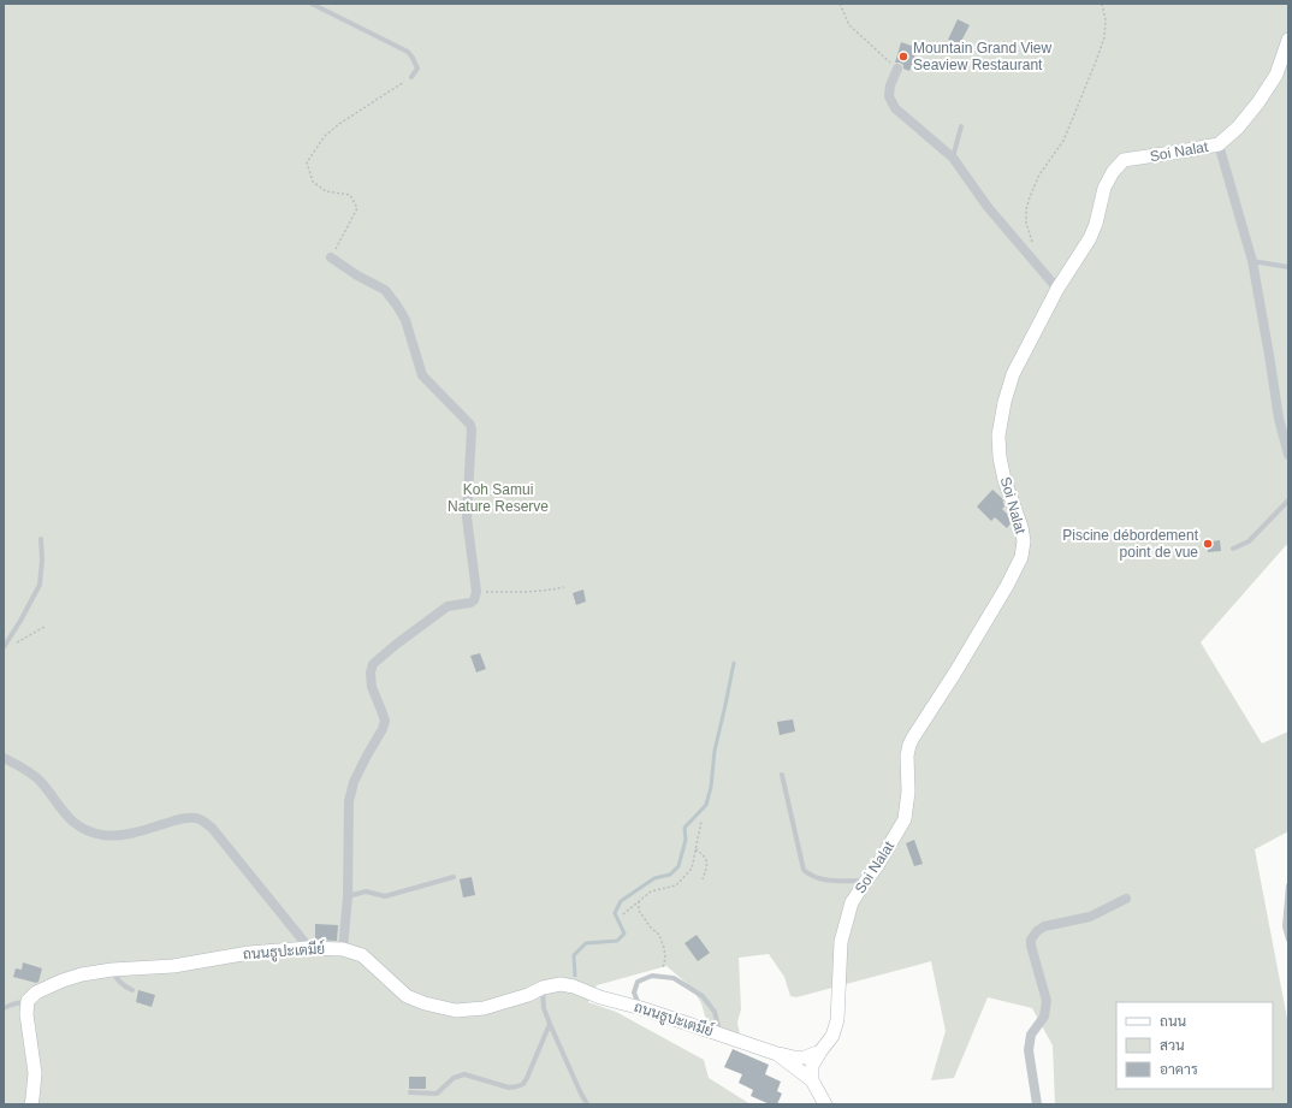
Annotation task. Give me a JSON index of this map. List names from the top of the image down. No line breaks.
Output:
{"streets":{"street":["Soi Nalat","ถนนธูปะเตมีย์"]},"parks":["Koh Samui Nature Reserve"],"places":["Mountain Grand View Seaview Restaurant","Piscine débordement point de vue"],"legend":["ถนน","สวน","อาคาร"]}
